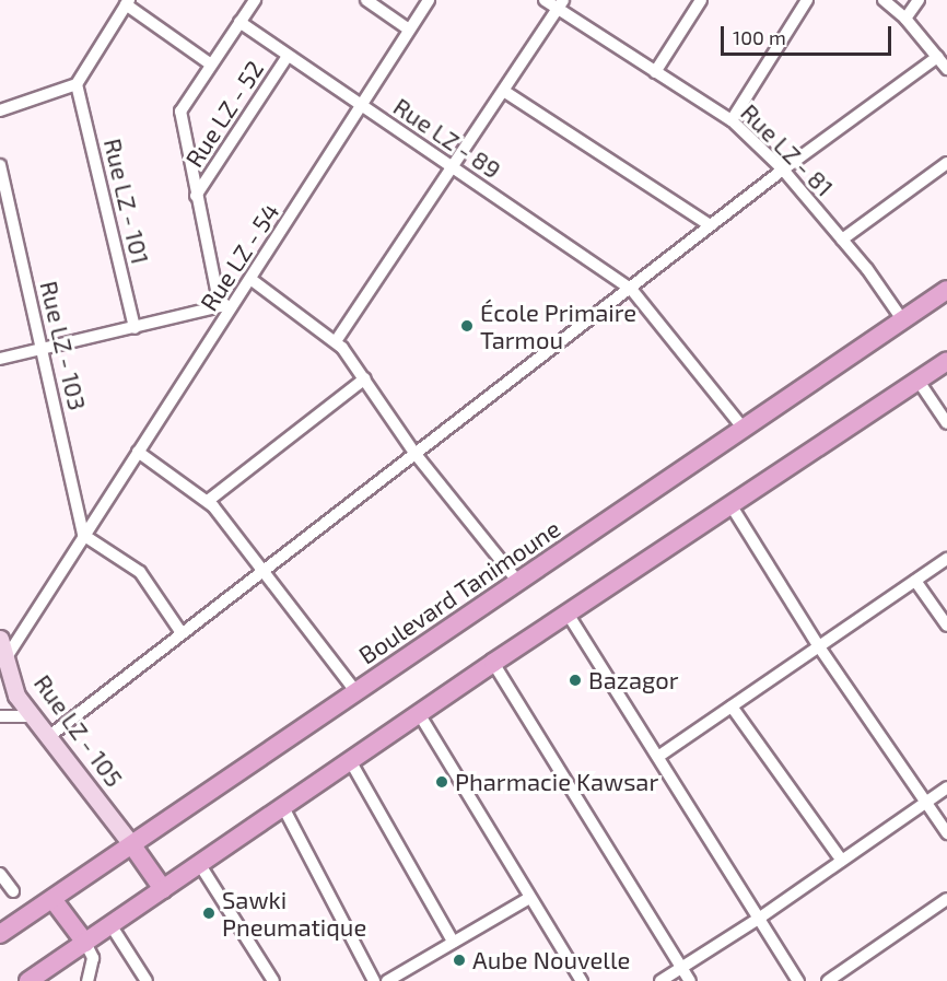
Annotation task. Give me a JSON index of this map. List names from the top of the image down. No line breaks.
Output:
{"streets":{"main road":["Boulevard Tanimoune","Rue LZ - 105"],"street":["Rue LZ - 52","Rue LZ - 89","Rue LZ - 81","Rue LZ - 101","Rue LZ - 54","Rue LZ - 103"]},"crossings":[["Rue LZ - 52","Rue LZ - 89"],["Rue LZ - 89","Rue LZ - 54"],["Rue LZ - 89","Boulevard Tanimoune"],["Rue LZ - 81","Boulevard Tanimoune"],["Rue LZ - 54","Rue LZ - 103"],["Rue LZ - 54","Rue LZ - 105"],["Boulevard Tanimoune","Rue LZ - 105"]],"places":["École Primaire Tarmou","Bazagor","Pharmacie Kawsar","Sawki Pneumatique","Aube Nouvelle"],"scale_bar":"100 m"}
